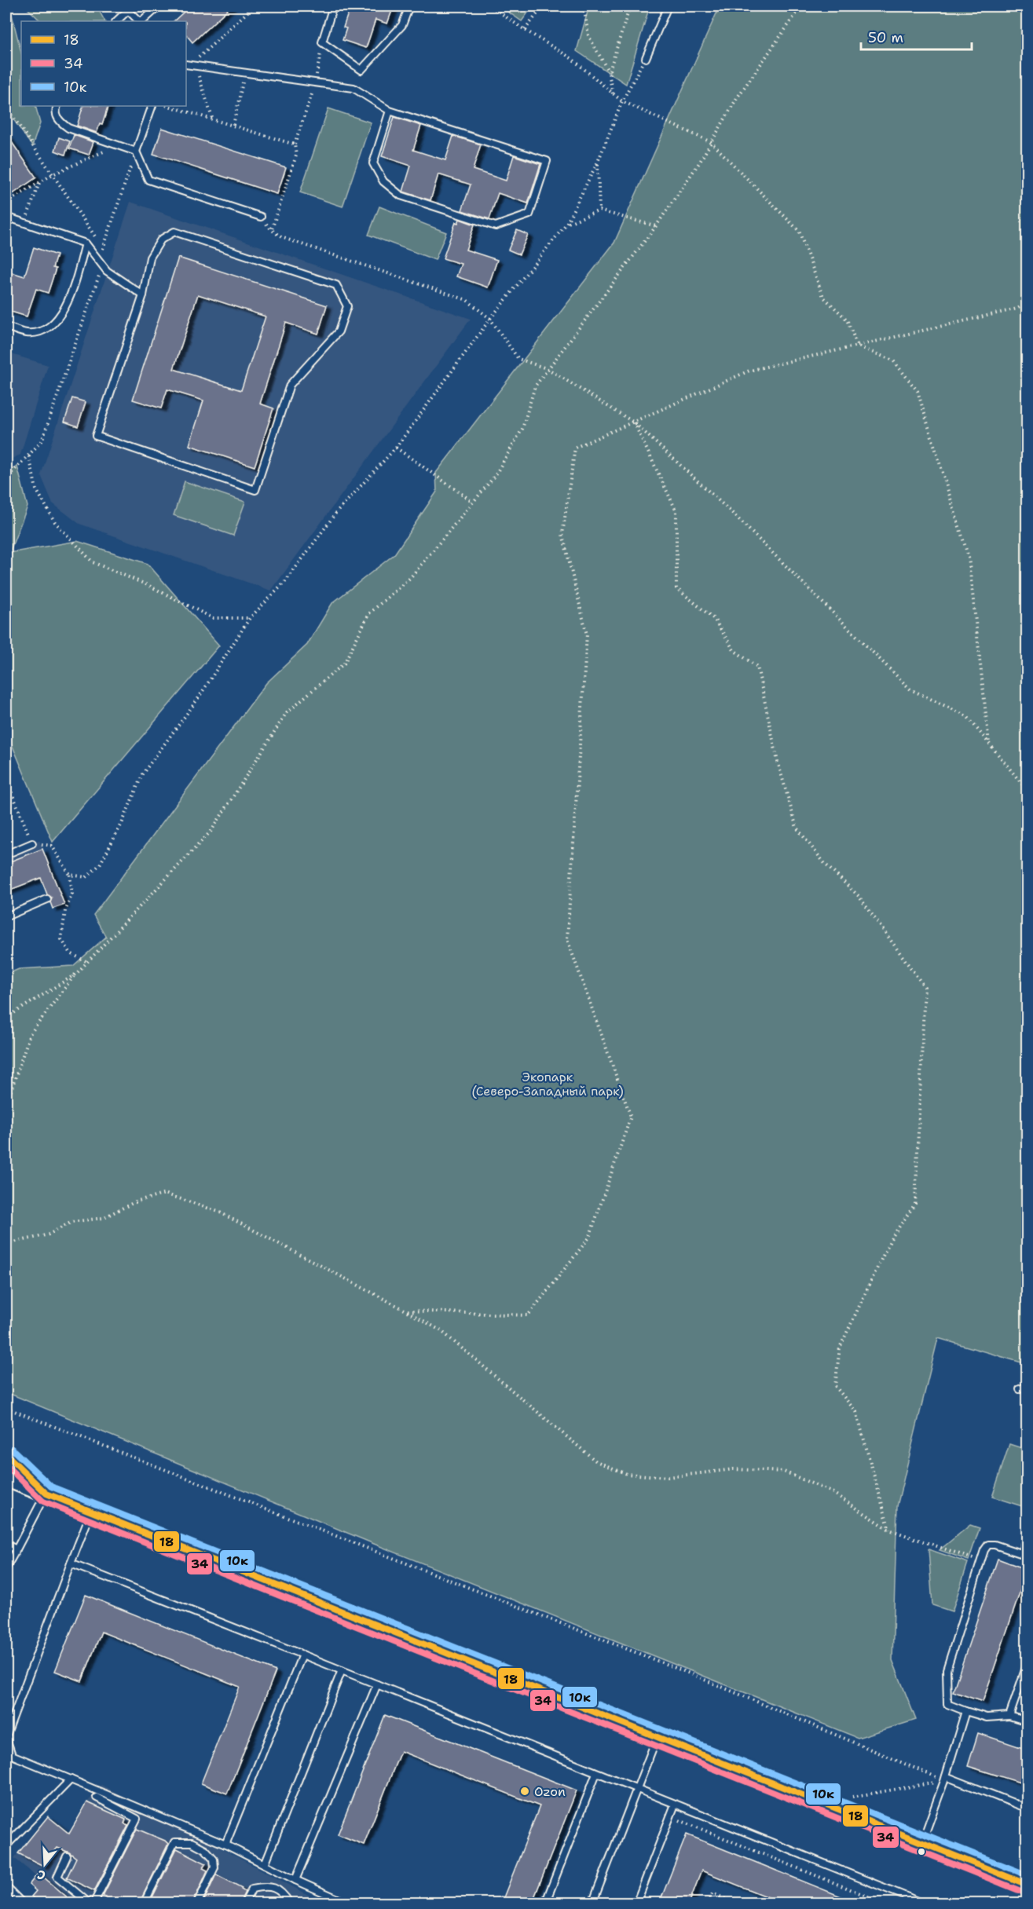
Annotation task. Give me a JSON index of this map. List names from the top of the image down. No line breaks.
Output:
{"parks":["Экопарк (Северо-Западный парк)"],"places":["Ozon"],"lines":["transit line 10к","transit line 18","transit line 34"],"legend":["18","34","10к"],"scale_bar":"50 m","north":"bottom"}
